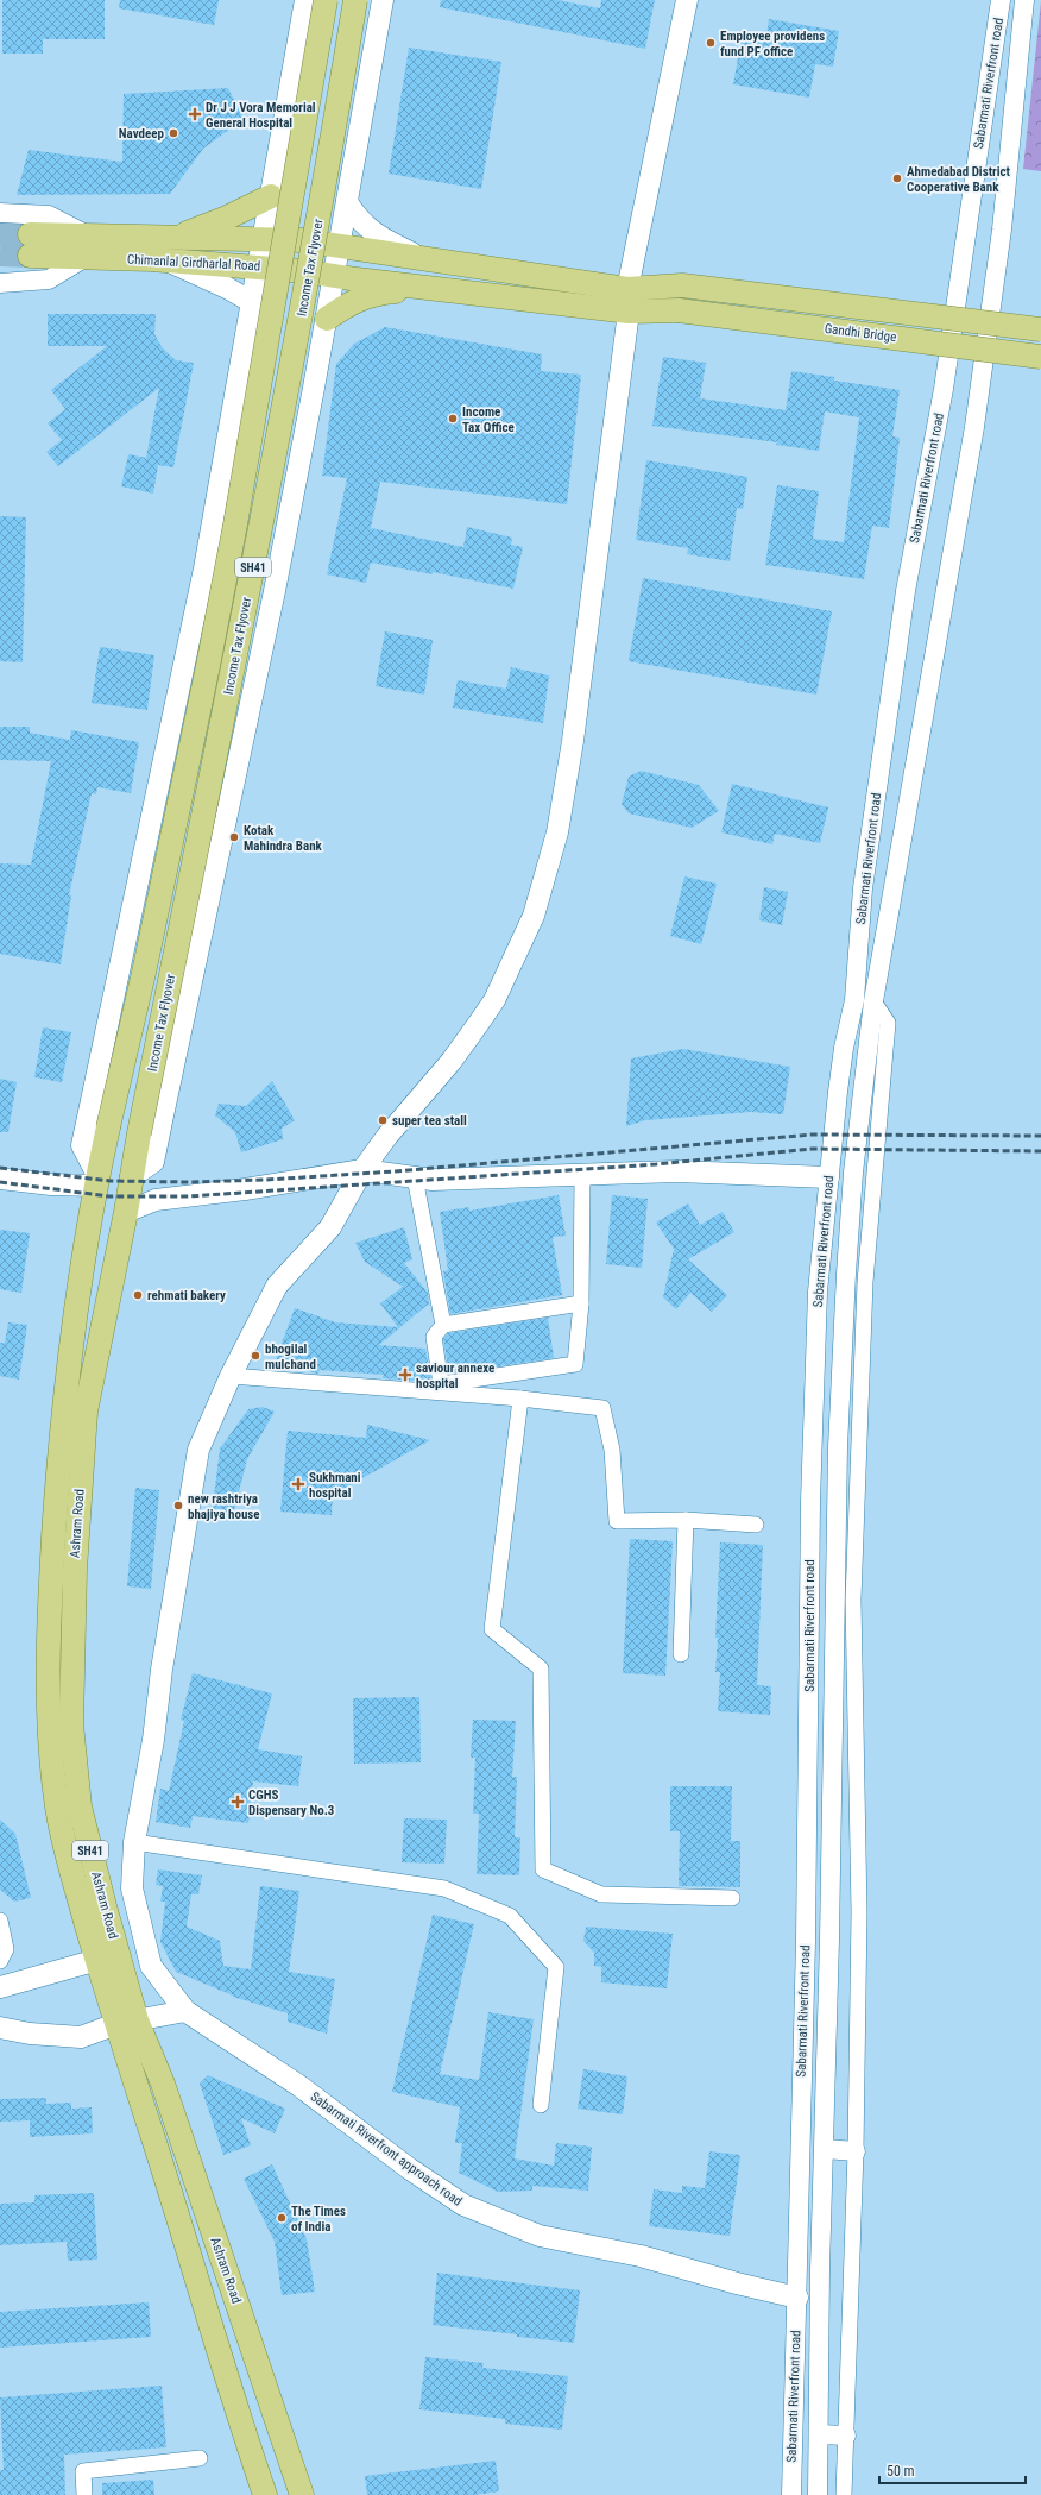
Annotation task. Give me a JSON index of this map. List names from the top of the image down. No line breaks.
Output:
{"streets":{"main road":["Chimanlal Girdharlal Road","Income Tax Flyover","Gandhi Bridge","SH41","Ashram Road","Sabarmati Riverfront approach road"],"street":["Sabarmati Riverfront road"]},"crossings":[["Sabarmati Riverfront road","Sabarmati Riverfront approach road"],["Chimanlal Girdharlal Road","Gandhi Bridge"],["Income Tax Flyover","Ashram Road"]],"places":{"other":["Employee providens fund PF office","Navdeep","Ahmedabad District Cooperative Bank","Income Tax Office","Kotak Mahindra Bank","super tea stall","rehmati bakery","bhogilal mulchand","new rashtriya bhajiya house","The Times of India"],"health":["Dr J J Vora Memorial General Hospital","saviour annexe hospital","Sukhmani hospital","CGHS Dispensary No.3"]},"scale_bar":"50 m"}
